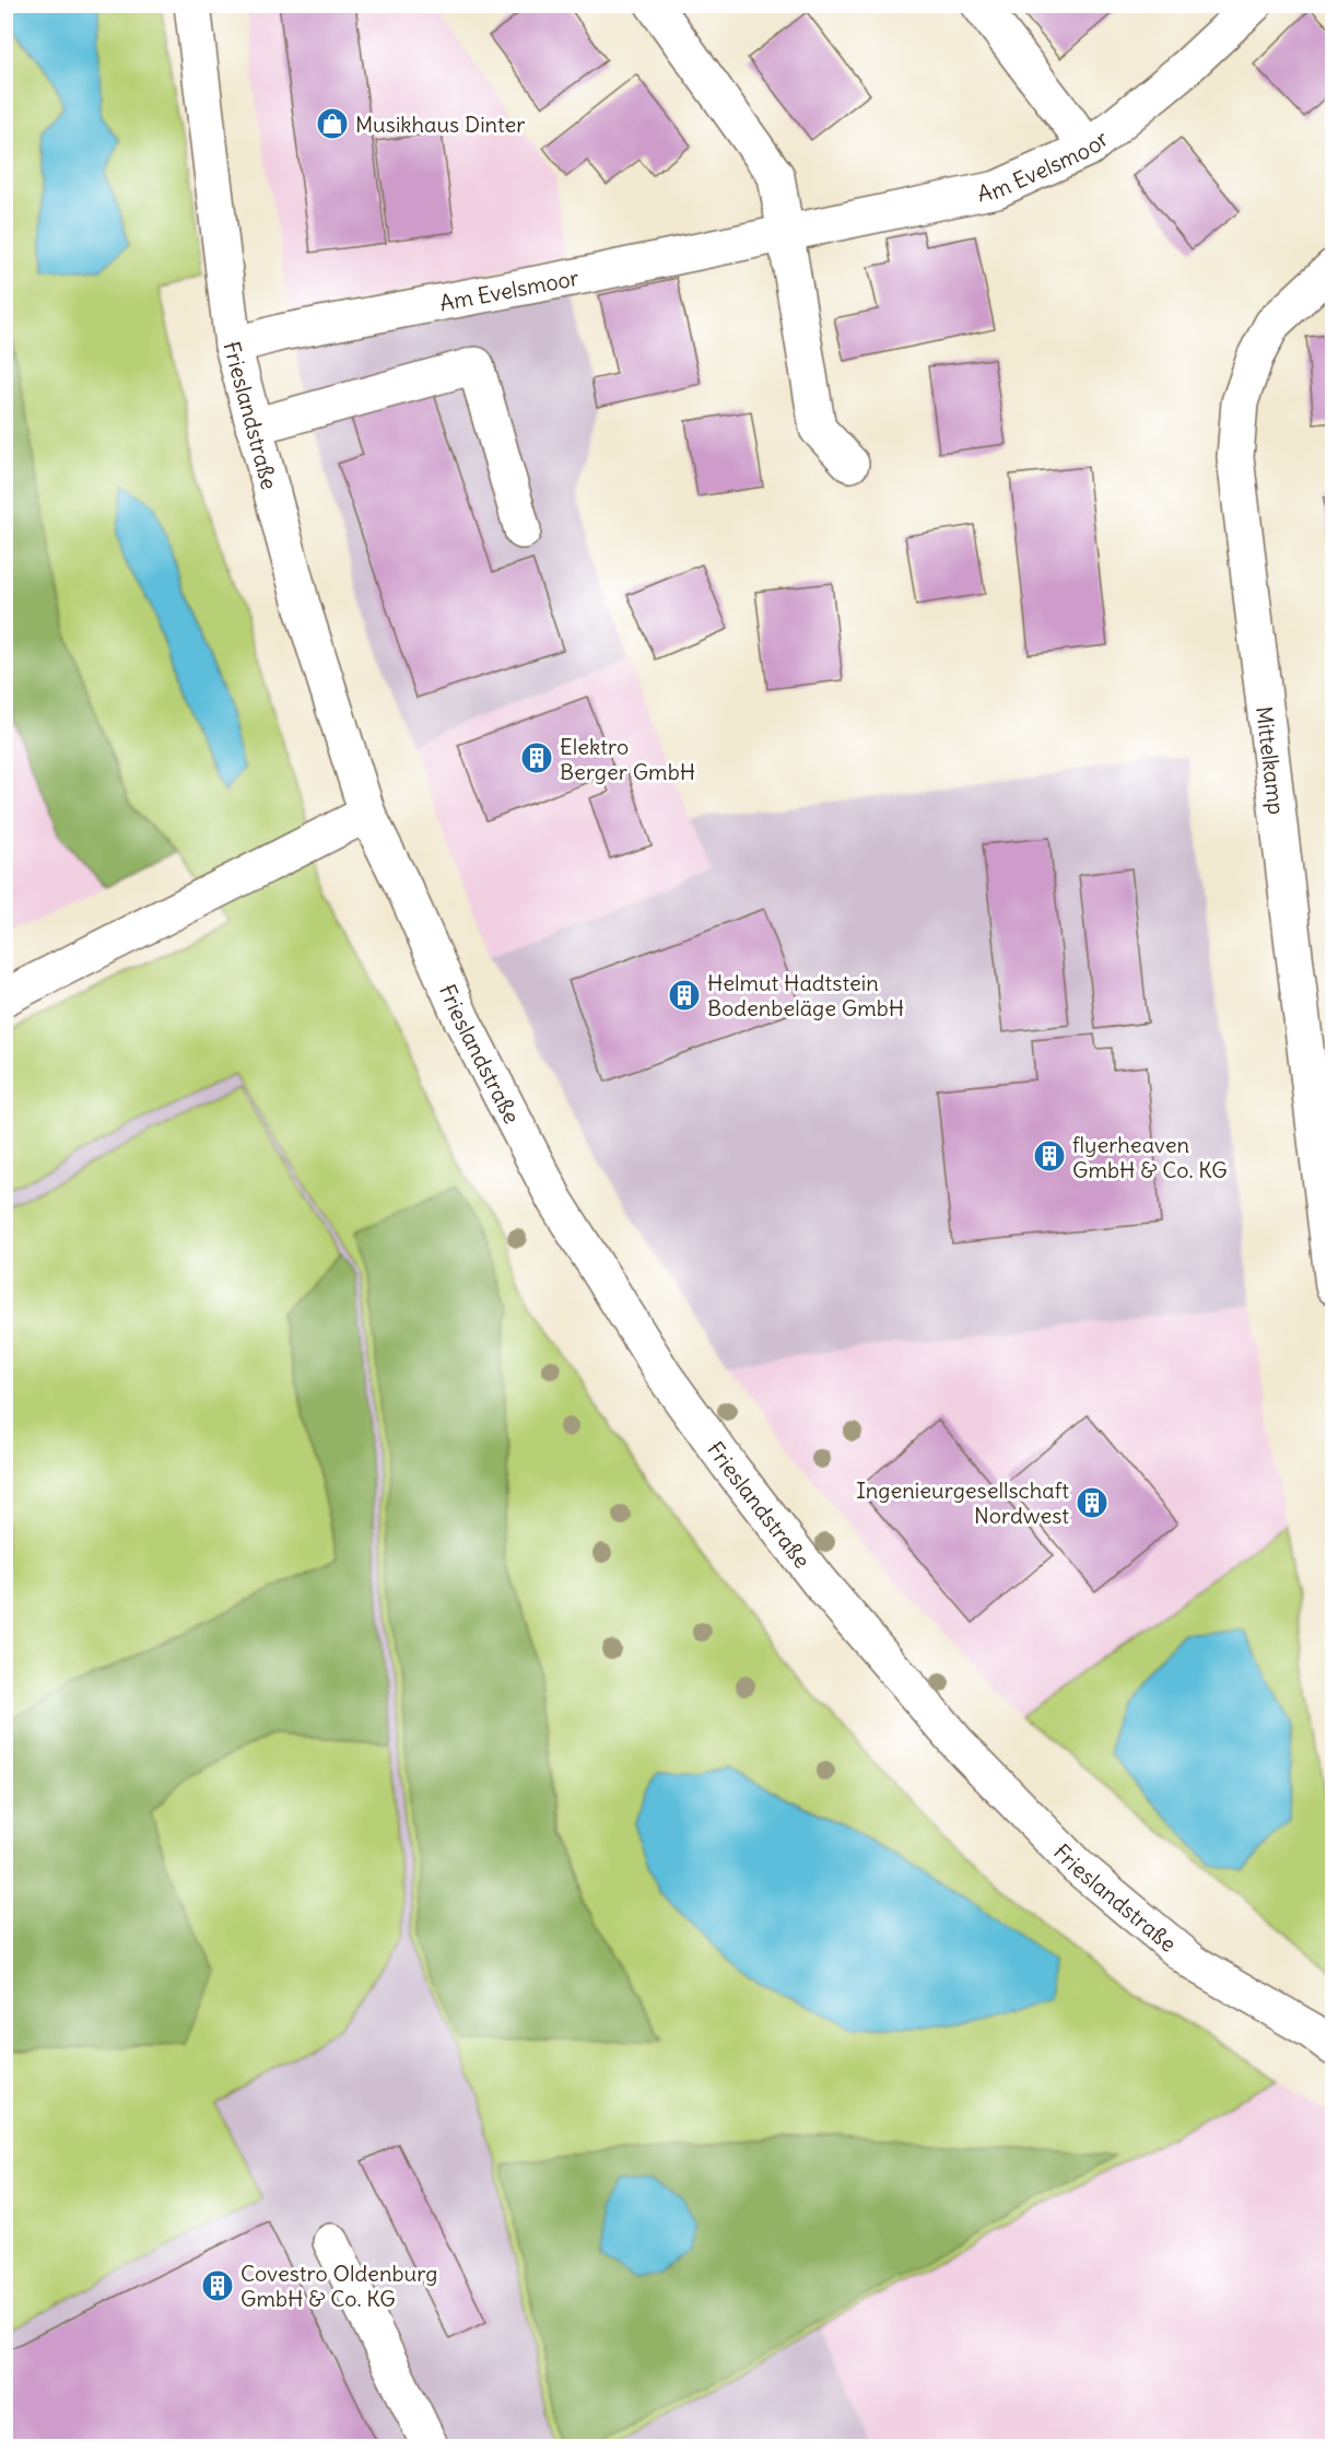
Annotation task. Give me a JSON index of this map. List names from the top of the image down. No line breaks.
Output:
{"streets":{"street":["Am Evelsmoor","Frieslandstraße","Mittelkamp"]},"crossings":[["Am Evelsmoor","Frieslandstraße"]],"places":{"shop":["Musikhaus Dinter"],"building":["Elektro Berger GmbH","Helmut Hadtstein Bodenbeläge GmbH","flyerheaven GmbH & Co. KG","Ingenieurgesellschaft Nordwest","Covestro Oldenburg GmbH & Co. KG"]}}
